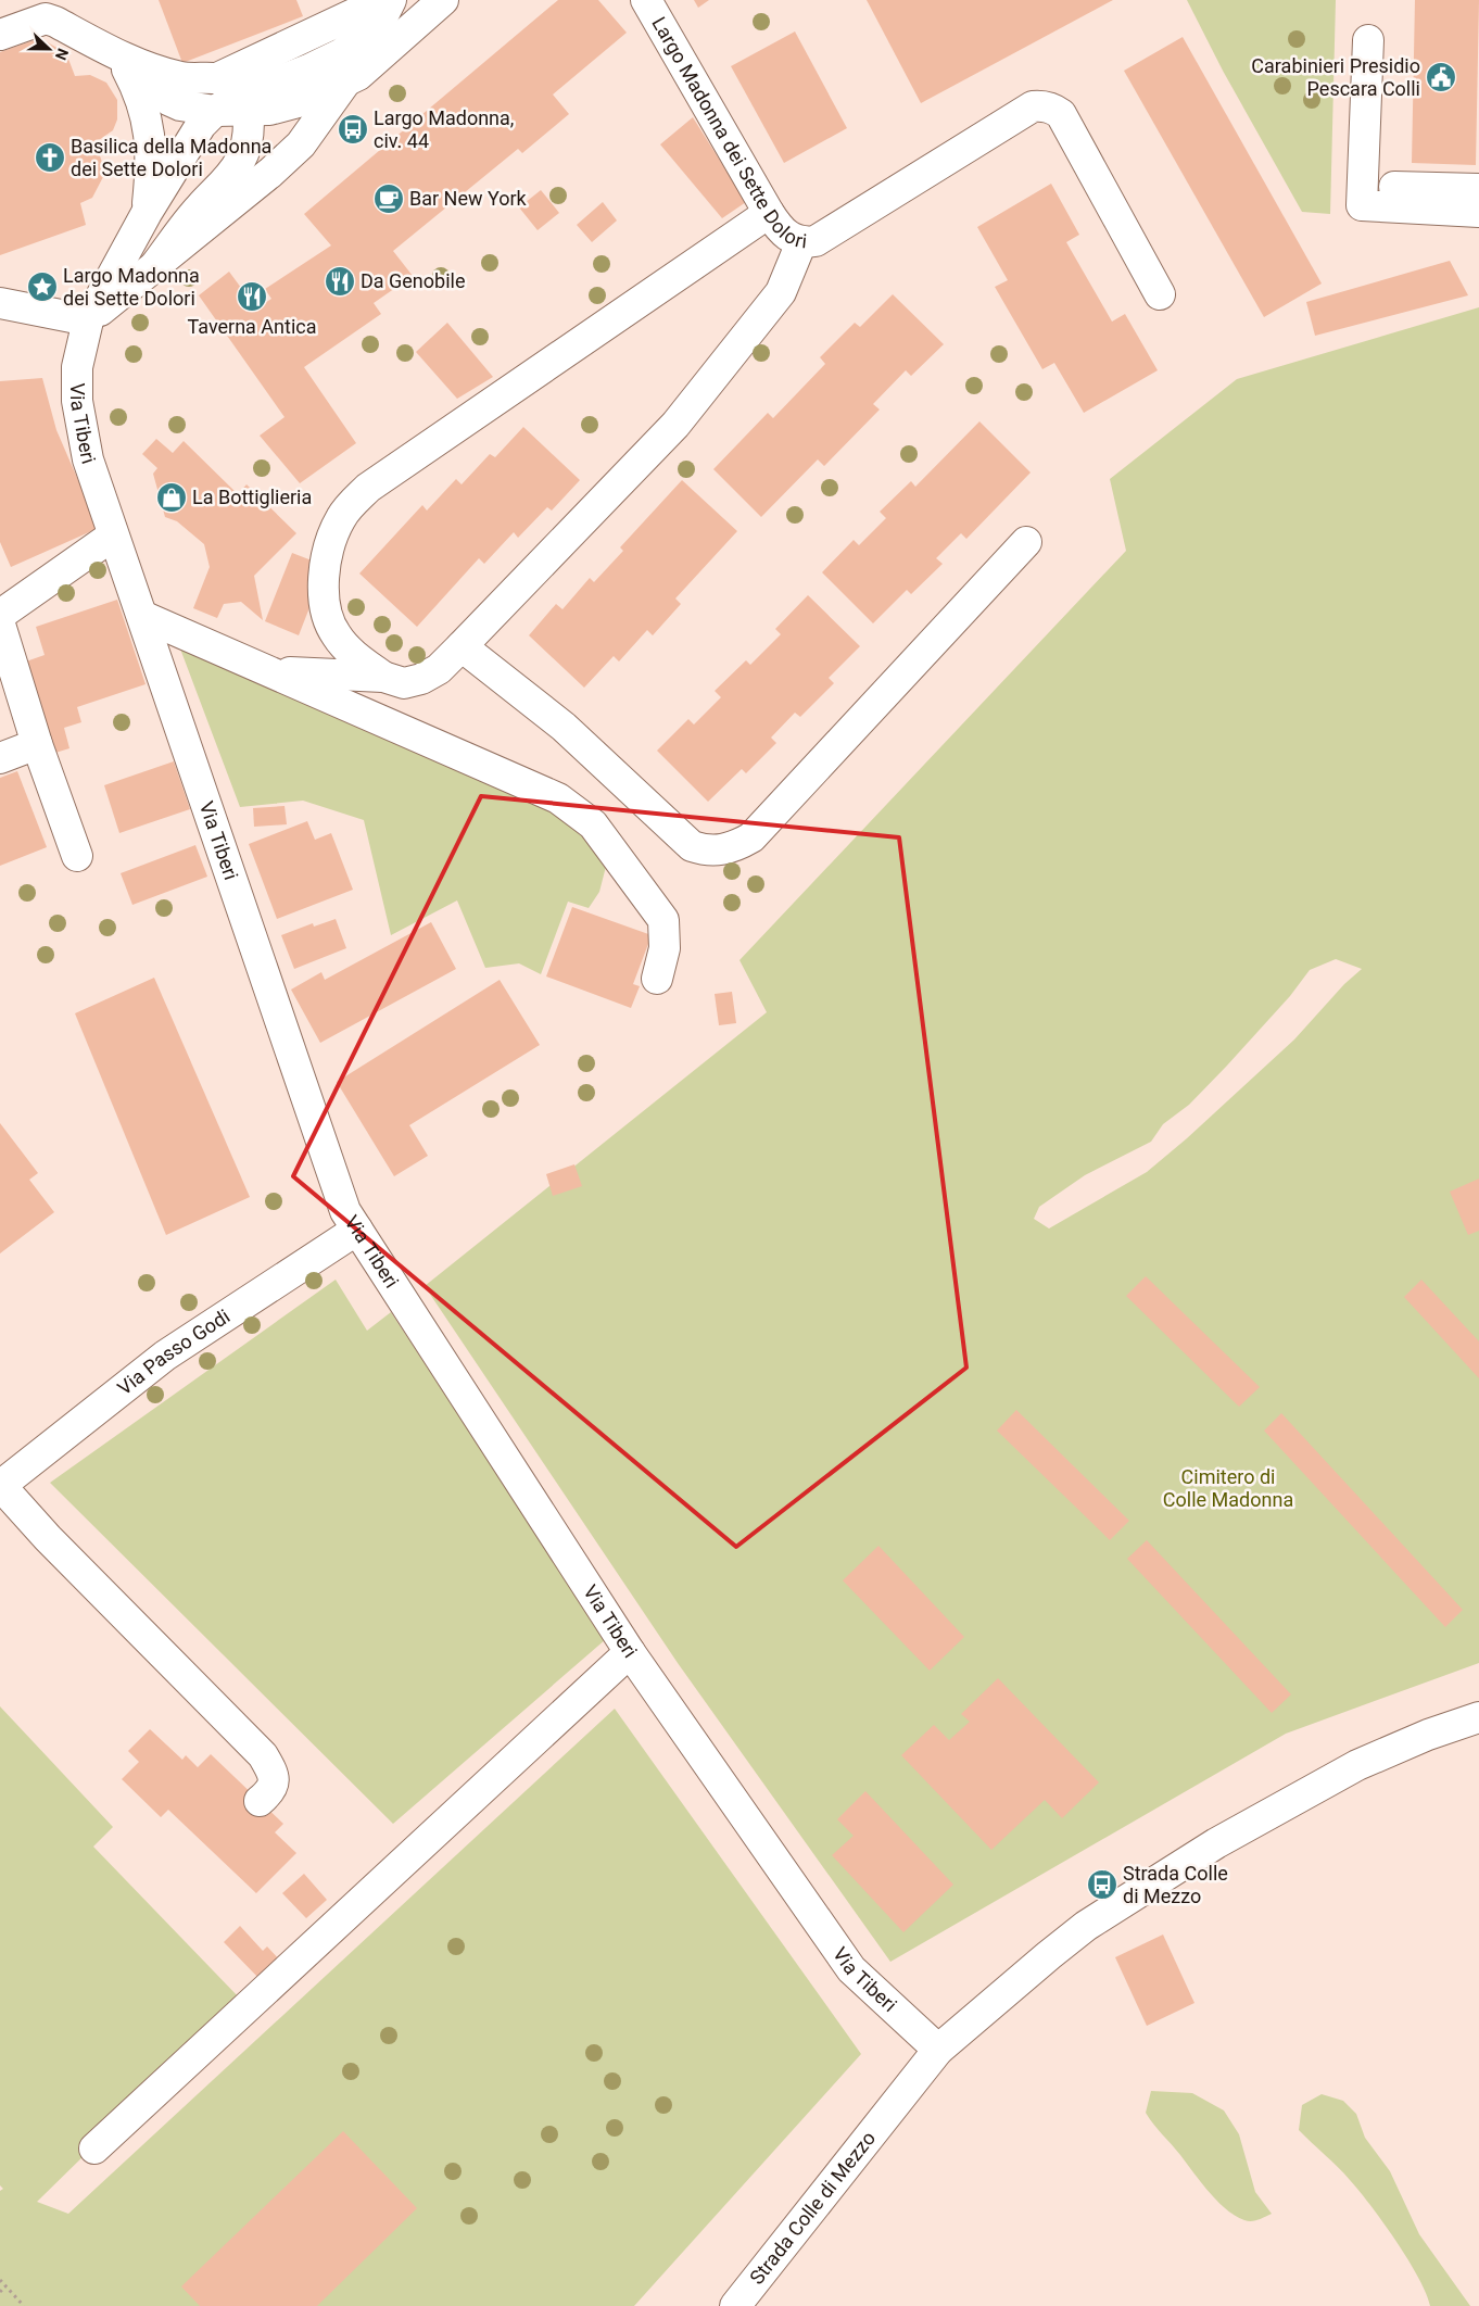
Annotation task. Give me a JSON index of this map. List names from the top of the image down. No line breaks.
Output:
{"streets":{"street":["Largo Madonna dei Sette Dolori","Via Tiberi","Via Passo Godi","Strada Colle di Mezzo"]},"crossings":[["Via Tiberi","Via Passo Godi"],["Via Tiberi","Strada Colle di Mezzo"]],"parks":["Cimitero di Colle Madonna"],"places":{"public building":["Carabinieri Presidio Pescara Colli"],"bus stop":["Largo Madonna, civ. 44","Strada Colle di Mezzo"],"church":["Basilica della Madonna dei Sette Dolori"],"cafe":["Bar New York"],"restaurant":["Da Genobile","Taverna Antica"],"place":["Largo Madonna dei Sette Dolori"],"shop":["La Bottiglieria"]},"north":"right"}
